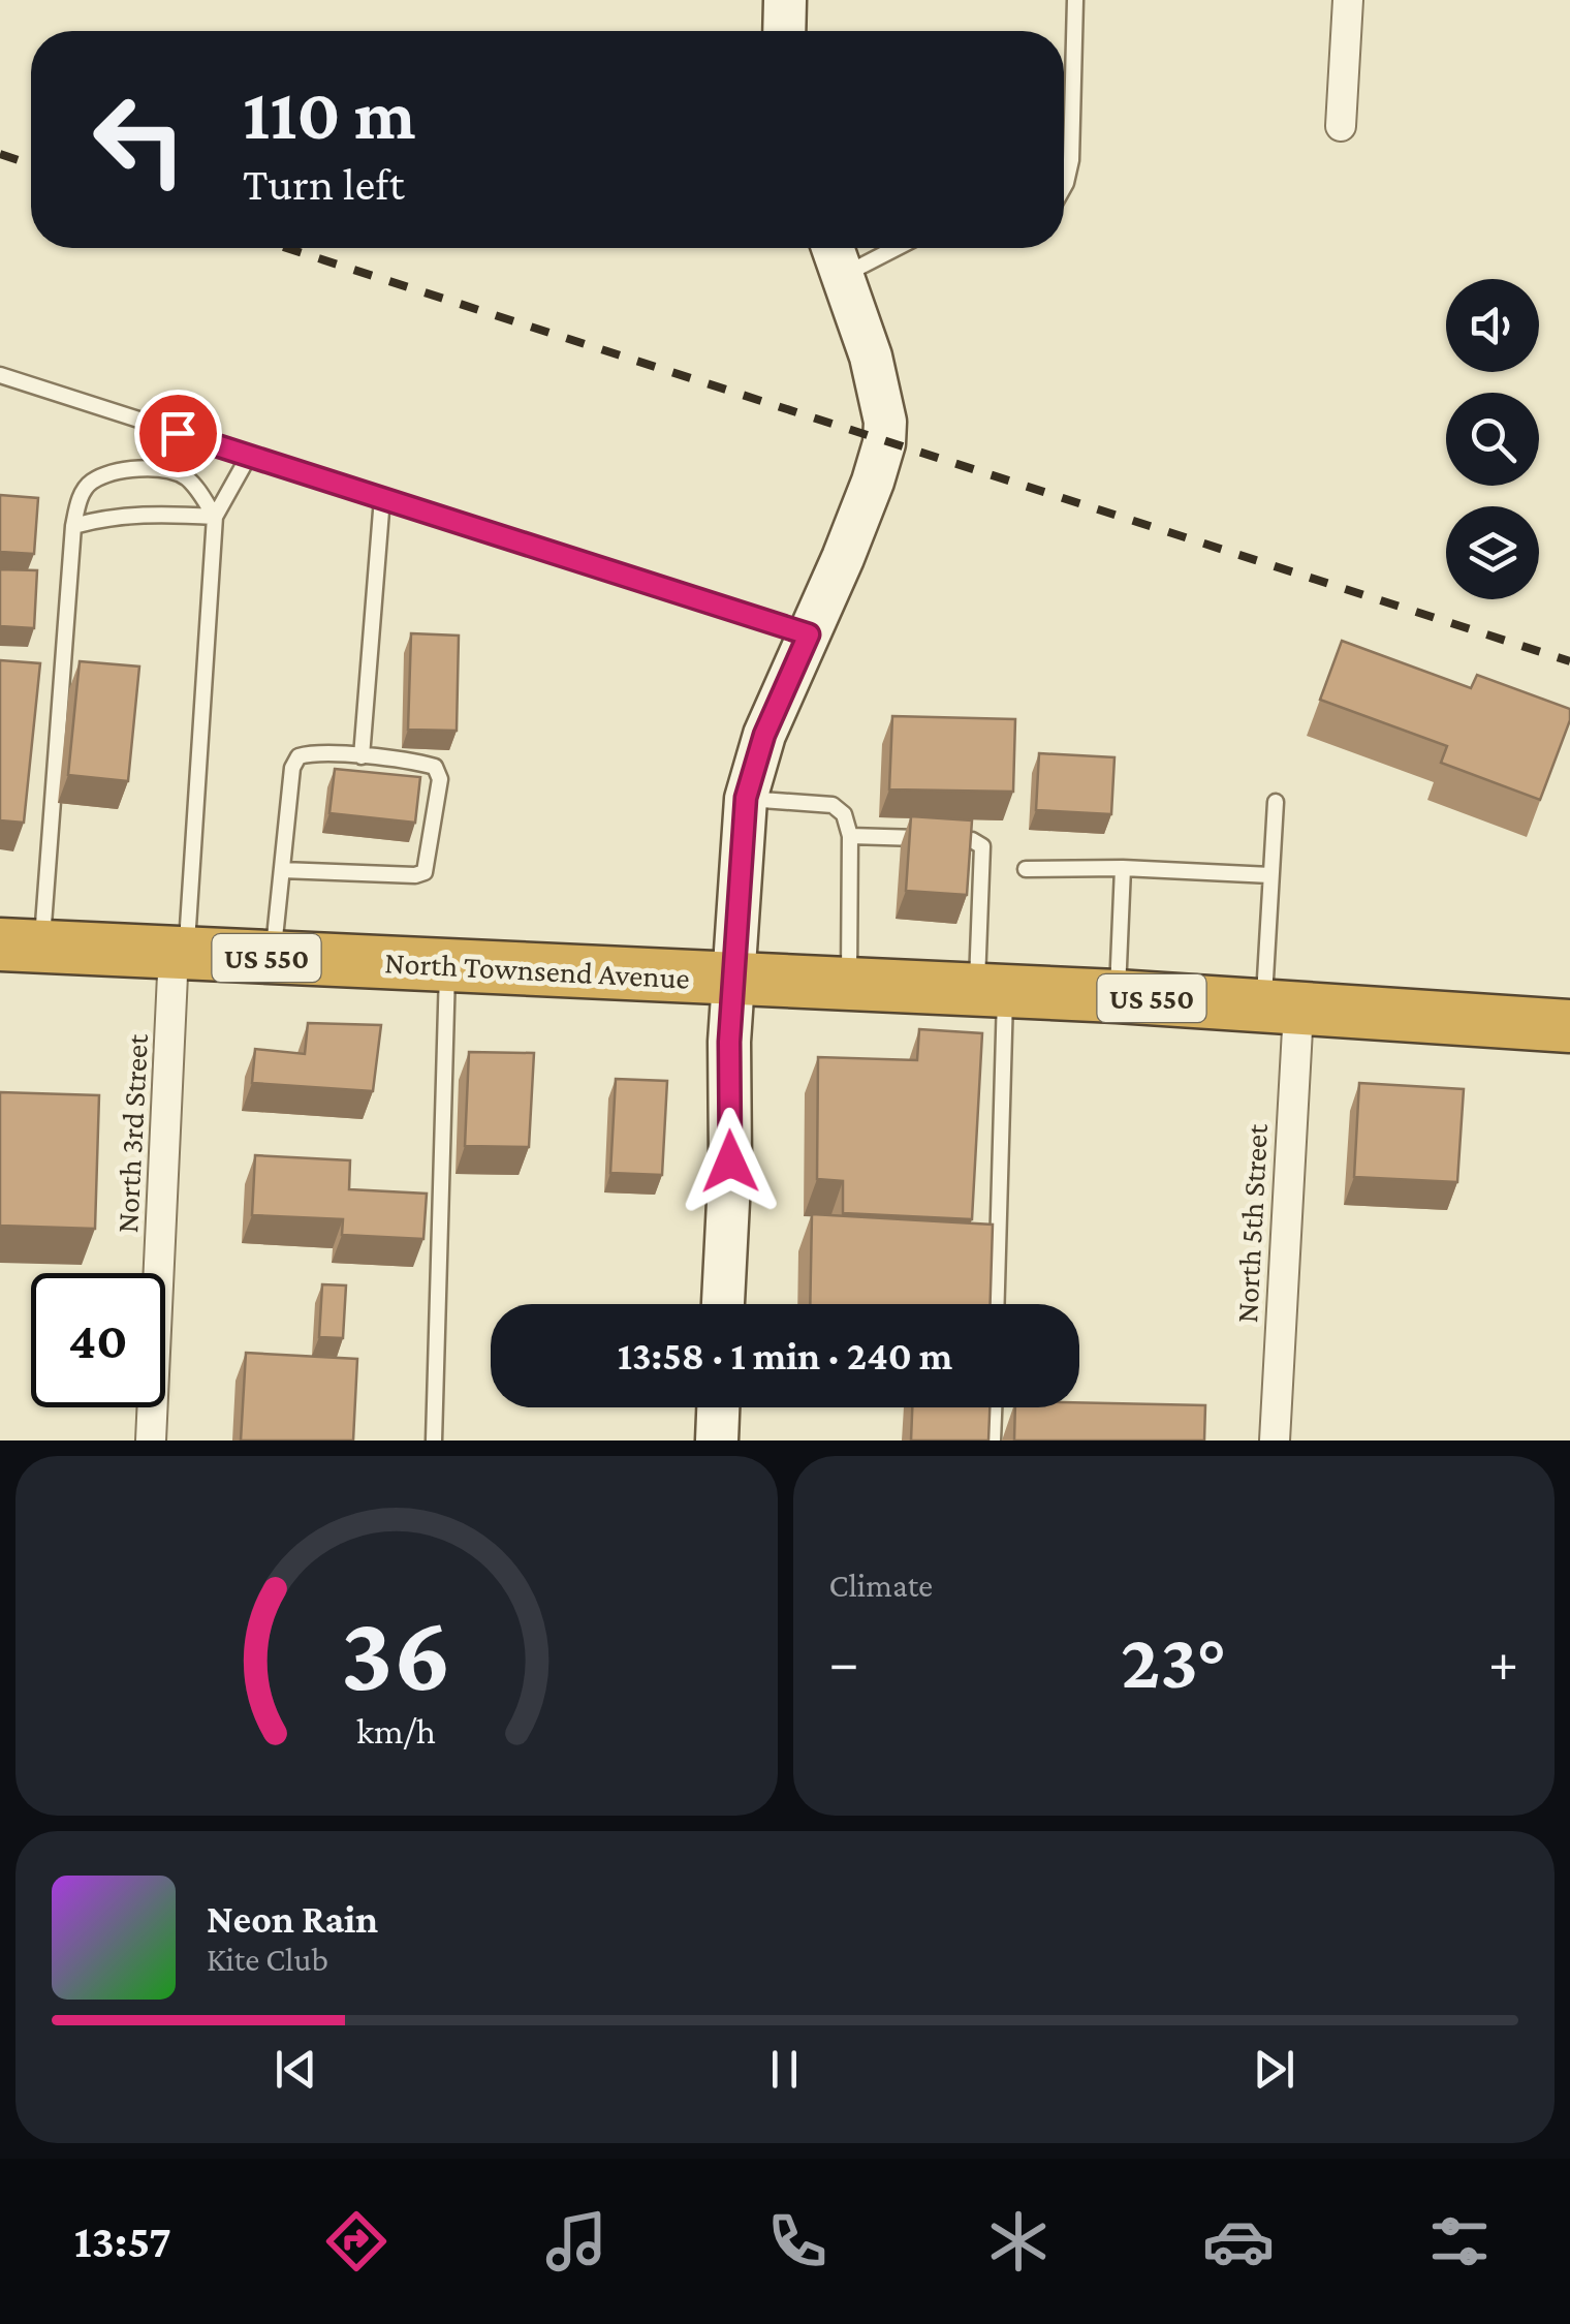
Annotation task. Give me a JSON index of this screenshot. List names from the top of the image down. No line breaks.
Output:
{"streets":{"highway":["US 550","North Townsend Avenue"],"street":["North 3rd Street","North 5th Street"]},"crossings":[["North Townsend Avenue","North 3rd Street"],["North Townsend Avenue","North 5th Street"]],"page":{"turn":["110 m","Turn left"],"limit":"40","trip":"13:58 · 1 min · 240 m","tile":"Climate","heat":["−","23°","+"],"song":["Neon Rain","Kite Club"],"tabs":"13:57","gauge":["36","km/h"]}}
